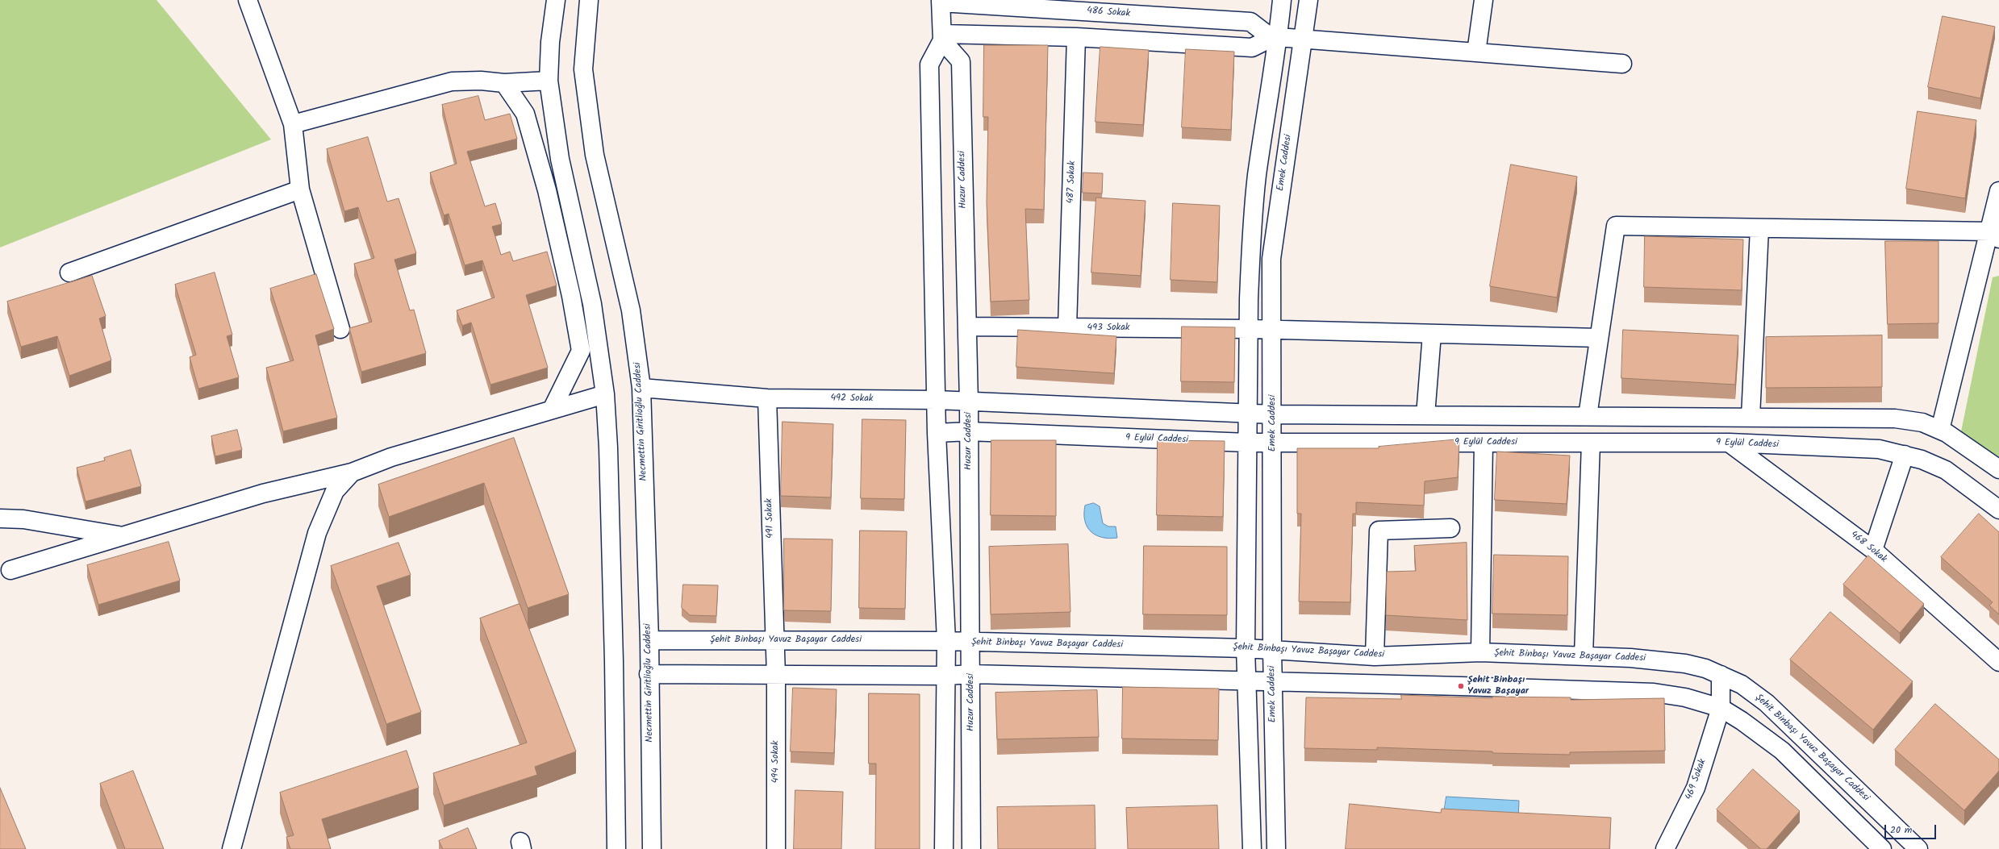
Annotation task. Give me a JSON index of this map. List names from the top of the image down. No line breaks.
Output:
{"streets":{"street":["486 Sokak","Emek Caddesi","Huzur Caddesi","487 Sokak","493 Sokak","492 Sokak","Necmettin Giritlioğlu Caddesi","9 Eylül Caddesi","491 Sokak","468 Sokak","Şehit Binbaşı Yavuz Başayar Caddesi","494 Sokak","469 Sokak"]},"crossings":[["Emek Caddesi","493 Sokak"],["Emek Caddesi","9 Eylül Caddesi"],["Emek Caddesi","Şehit Binbaşı Yavuz Başayar Caddesi"],["Huzur Caddesi","493 Sokak"],["Huzur Caddesi","9 Eylül Caddesi"],["Huzur Caddesi","Şehit Binbaşı Yavuz Başayar Caddesi"],["487 Sokak","493 Sokak"],["492 Sokak","Necmettin Giritlioğlu Caddesi"],["492 Sokak","491 Sokak"],["Necmettin Giritlioğlu Caddesi","Şehit Binbaşı Yavuz Başayar Caddesi"],["9 Eylül Caddesi","468 Sokak"],["491 Sokak","Şehit Binbaşı Yavuz Başayar Caddesi"],["491 Sokak","494 Sokak"],["Şehit Binbaşı Yavuz Başayar Caddesi","469 Sokak"]],"places":["Şehit Binbaşı Yavuz Başayar"],"scale_bar":"20 m"}
